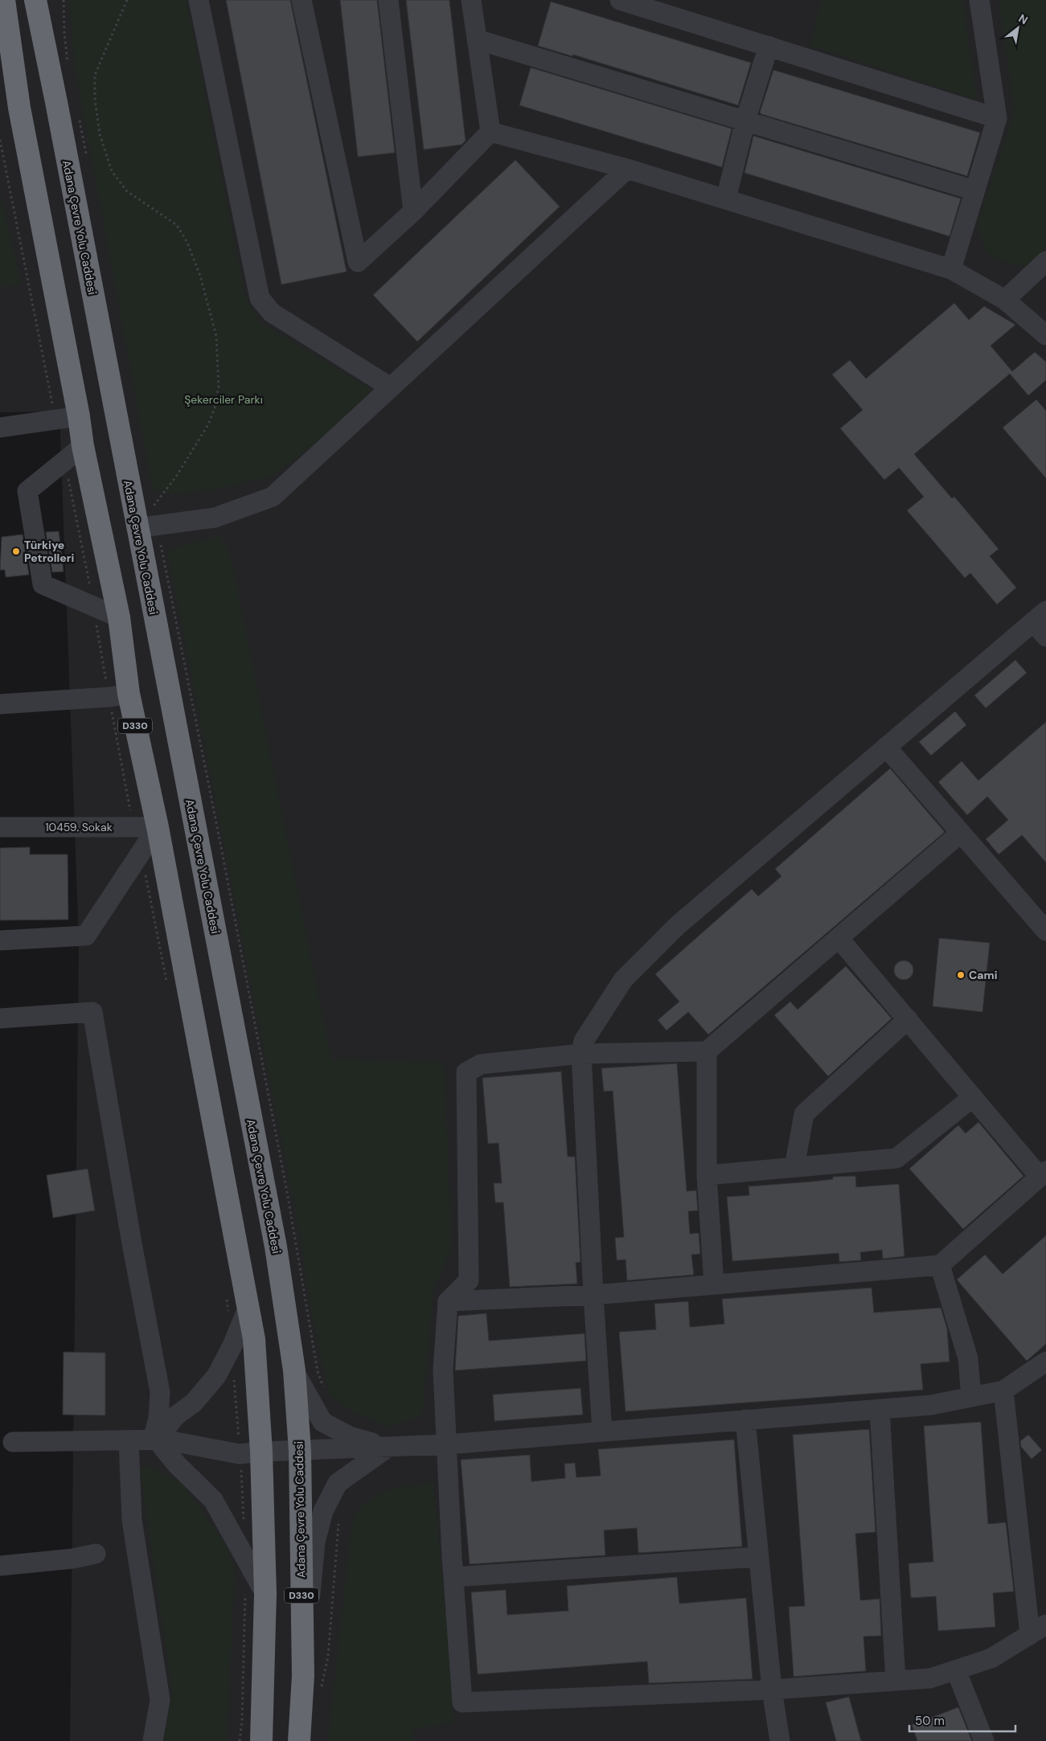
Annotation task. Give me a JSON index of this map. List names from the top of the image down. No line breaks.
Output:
{"streets":{"highway":["Adana Çevre Yolu Caddesi","D330"],"street":["10459. Sokak"]},"crossings":[["D330","10459. Sokak"]],"parks":["Şekerciler Parkı"],"places":["Türkiye Petrolleri","Cami"],"scale_bar":"50 m","north":"top right"}
